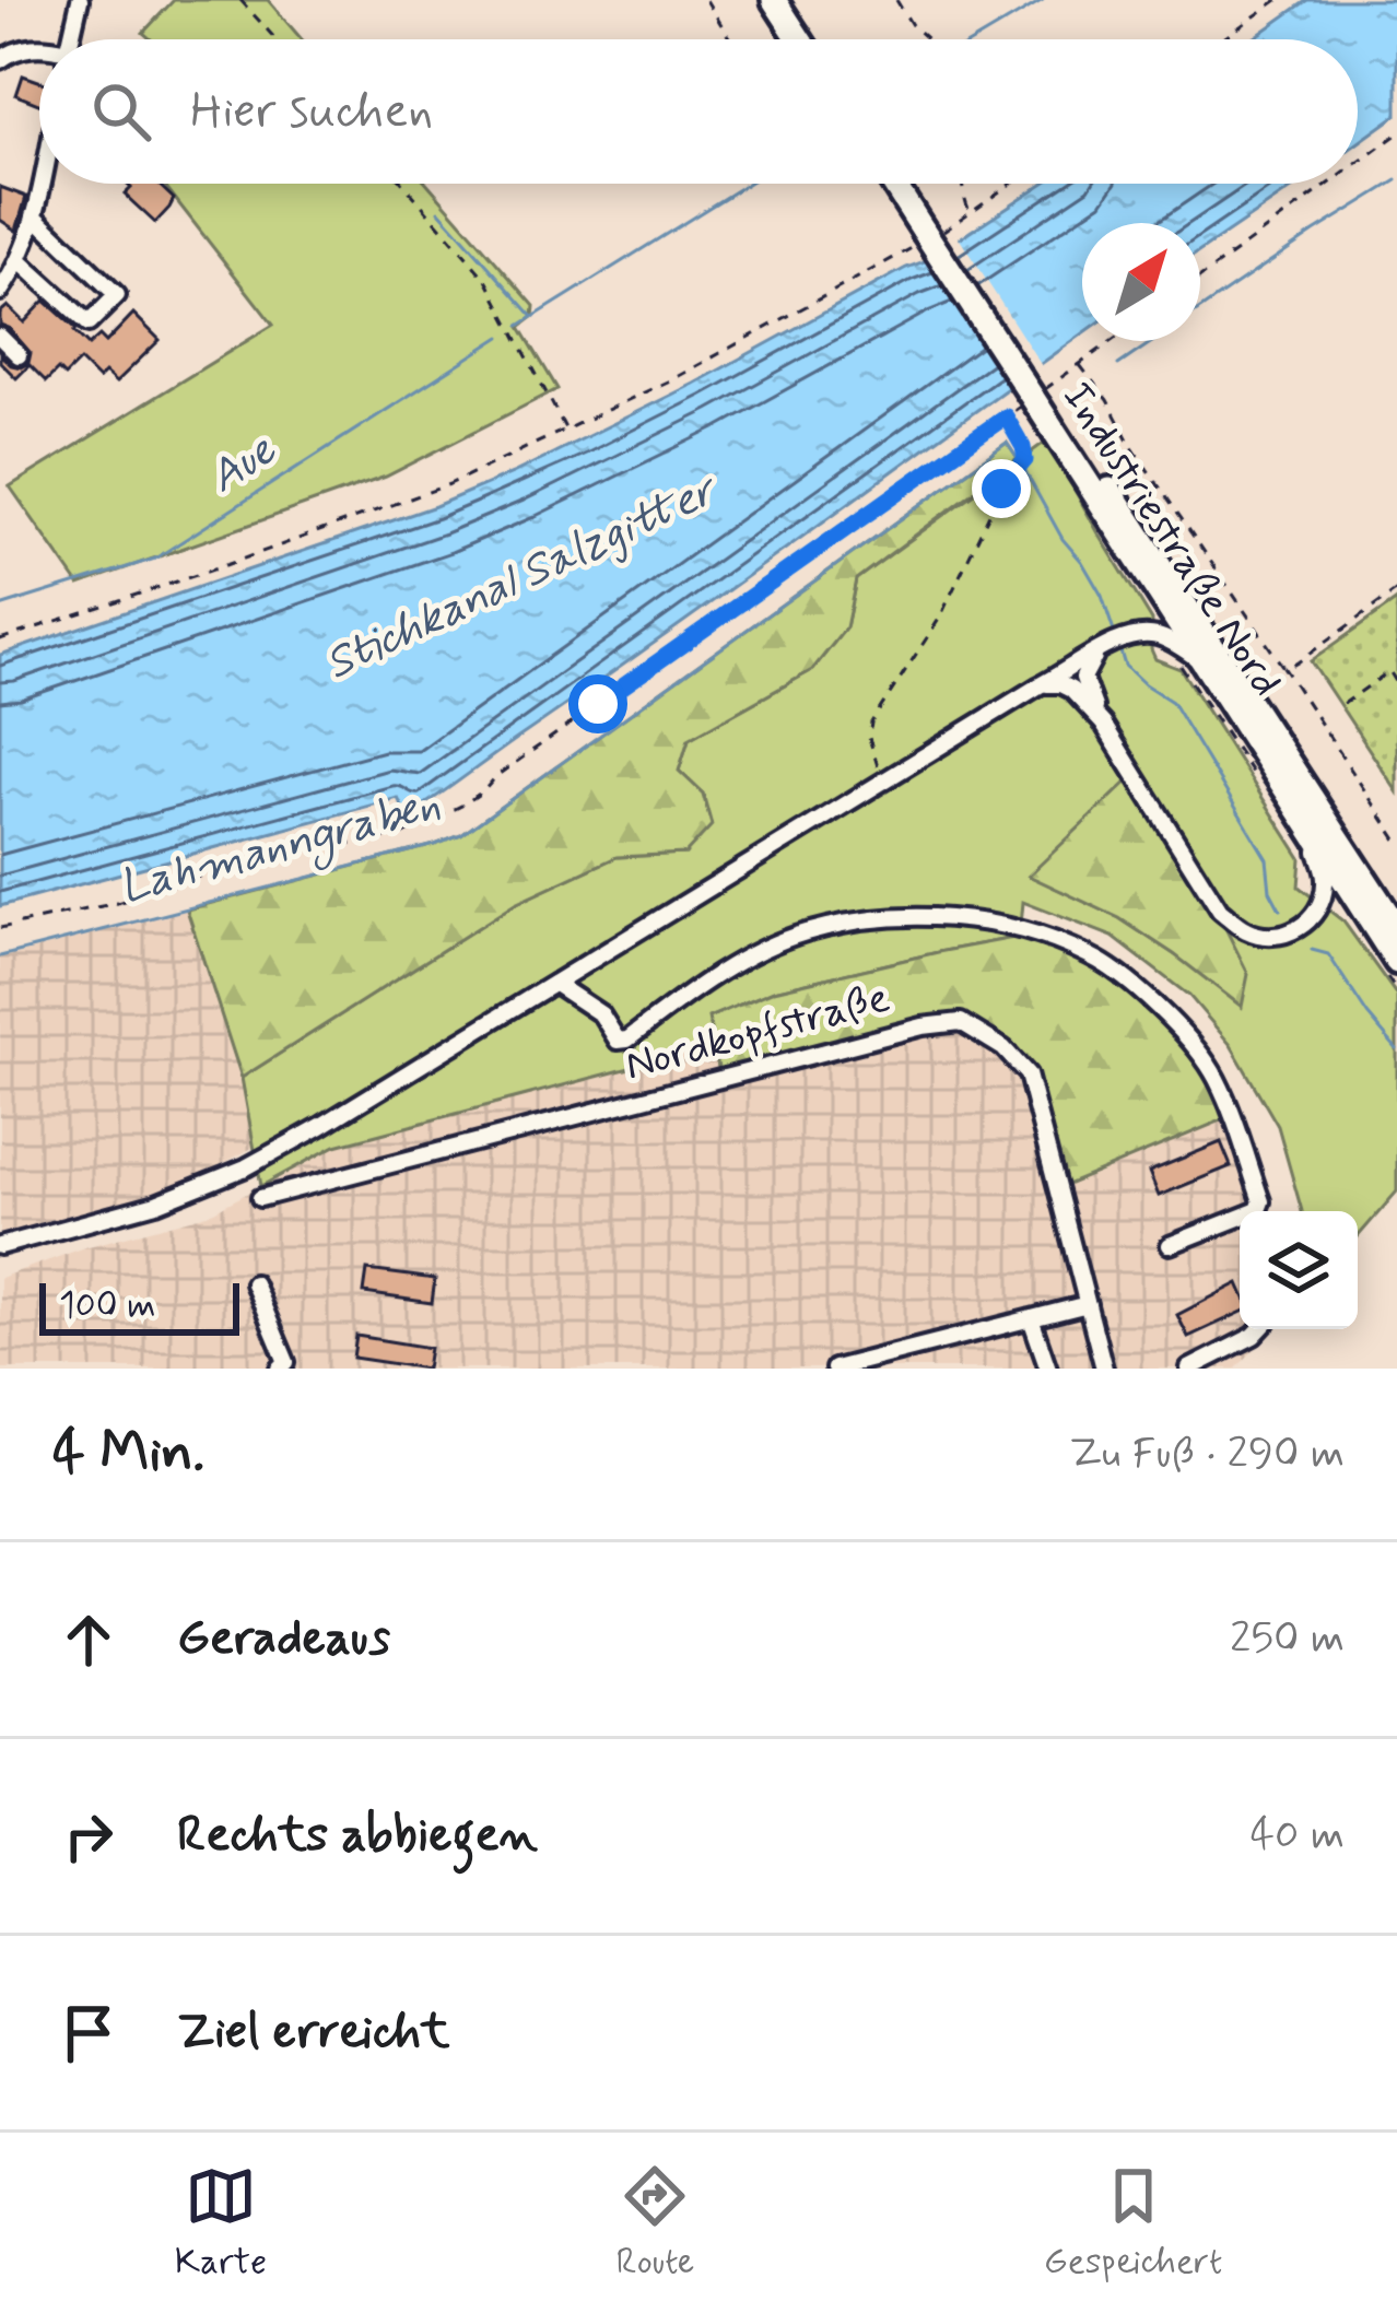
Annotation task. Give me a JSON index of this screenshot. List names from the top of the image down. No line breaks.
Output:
{"streets":{"highway":["Industriestraße Nord"],"street":["Nordkopfstraße"]},"water":["Aue","Stichkanal Salzgitter","Lahmanngraben"],"scale_bar":"100 m","north":"top right","page":{"search":"Hier suchen","scale":"100 m","heading":["4 Min.","Zu Fuß · 290 m"],"list":[["Geradeaus","250 m"],["Rechts abbiegen","40 m"],"Ziel erreicht"],"nav":["Karte","Route","Gespeichert"]}}
